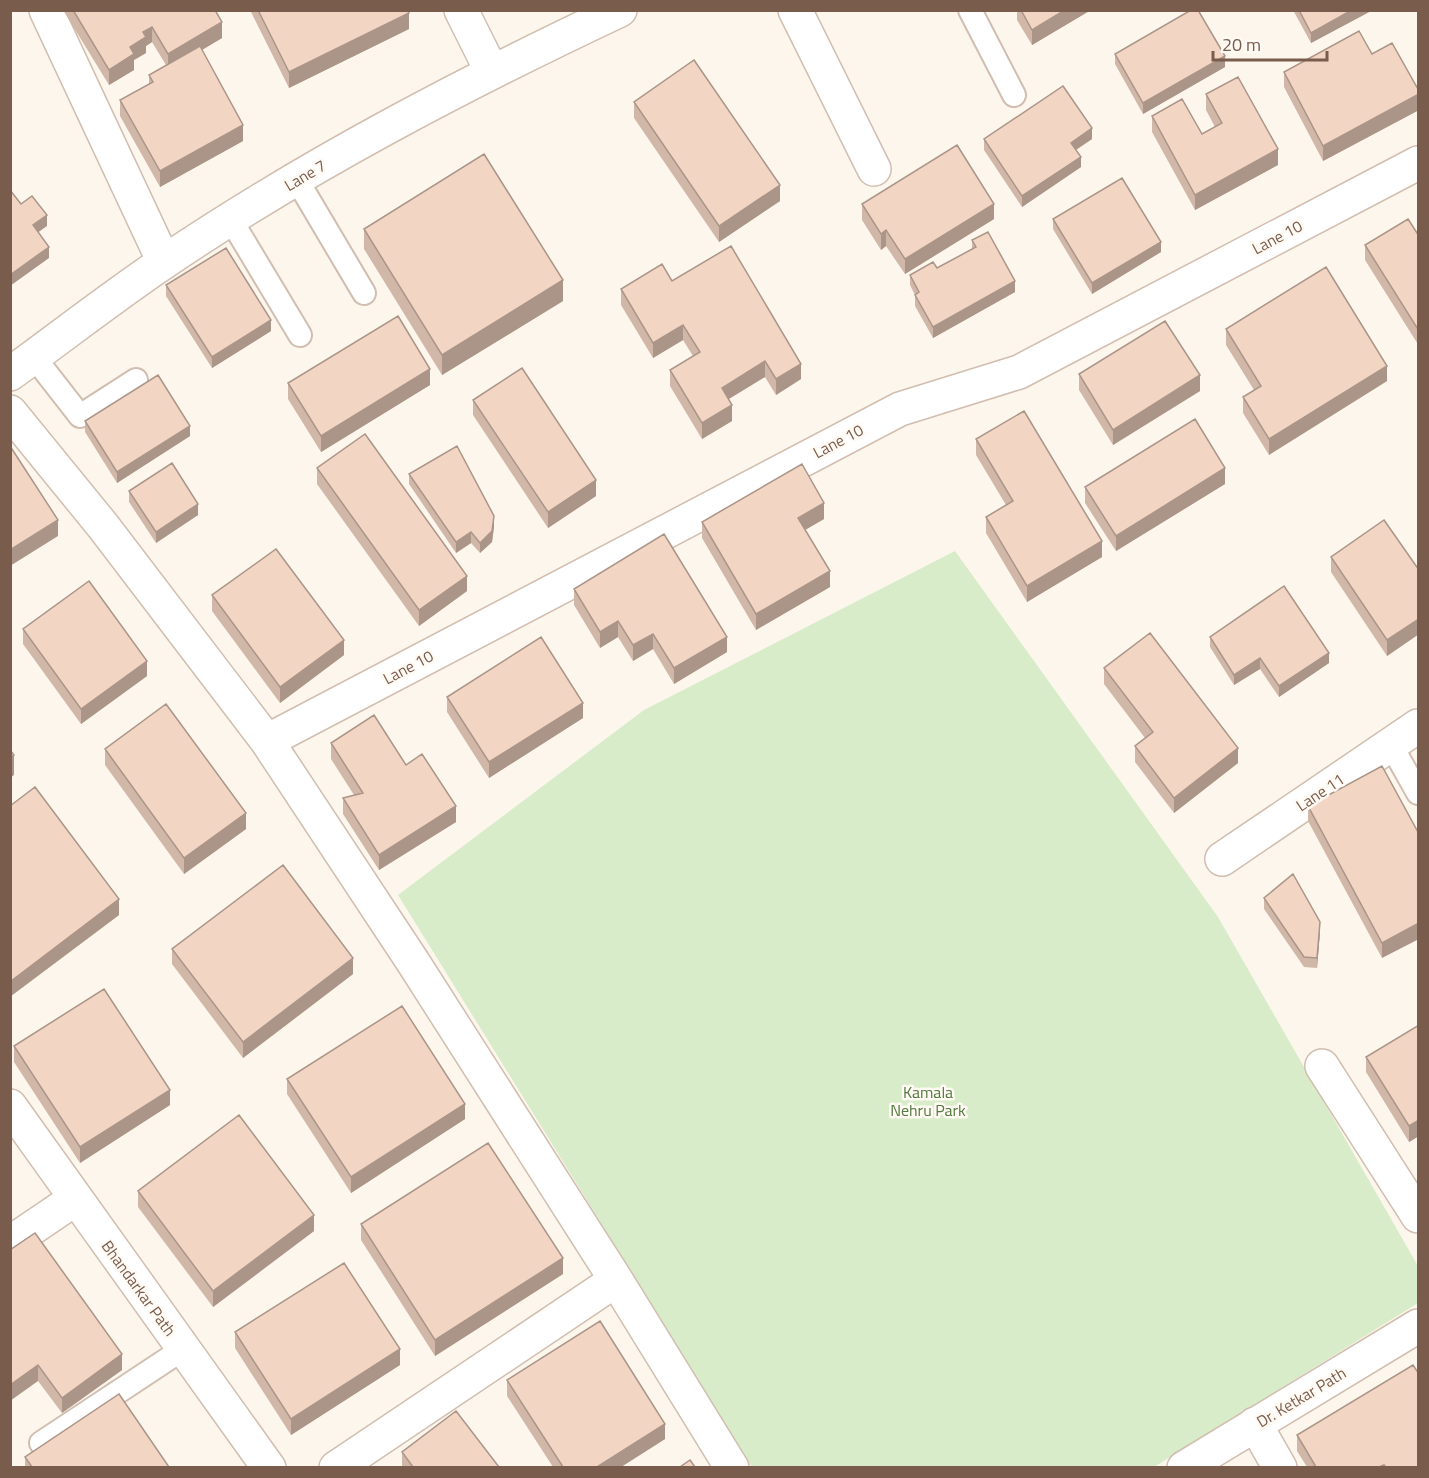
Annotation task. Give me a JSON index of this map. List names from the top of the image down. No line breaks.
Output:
{"streets":{"street":["Lane 7","Lane 10","Lane 11","Bhandarkar Path","Dr. Ketkar Path"]},"parks":["Kamala Nehru Park"],"scale_bar":"20 m"}
